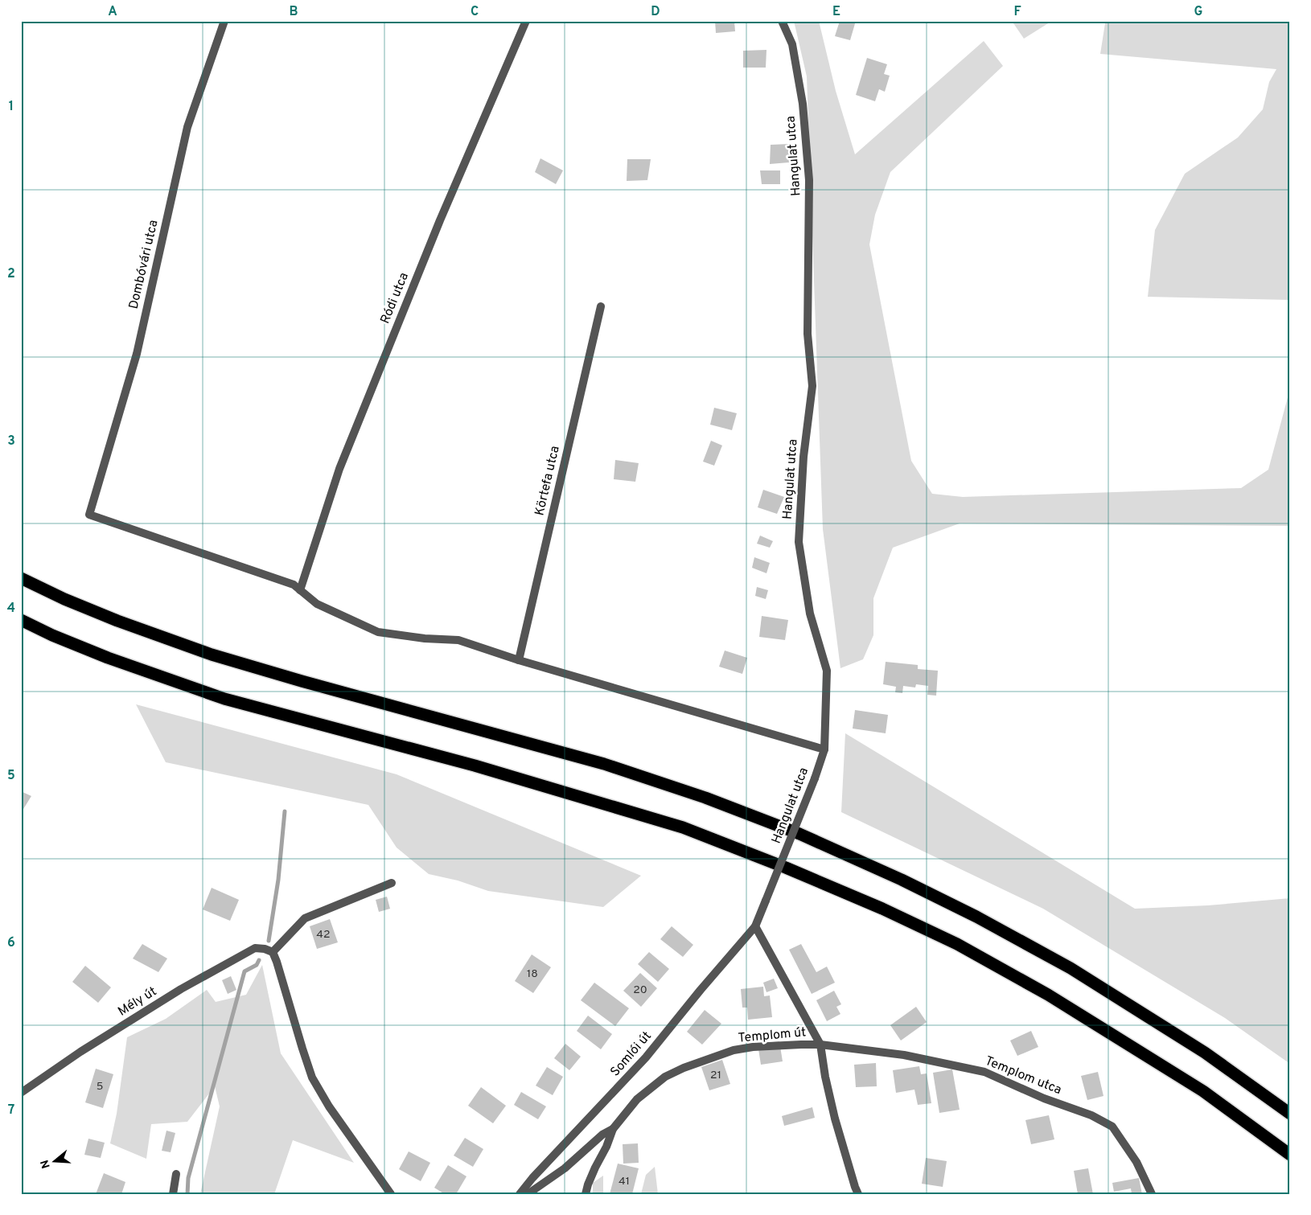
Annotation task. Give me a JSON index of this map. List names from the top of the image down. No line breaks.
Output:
{"streets":{"street":["Hangulat utca","Dombóvári utca","Ródi utca","Körtefa utca","Mély út","Templom út","Somlói út","Templom utca"]},"crossings":[["Hangulat utca","Somlói út"],["Dombóvári utca","Ródi utca"],["Templom út","Templom utca"]],"house_numbers":["42","18","20","21","5","41"],"north":"left","grid":{"columns":["A","B","C","D","E","F","G"],"rows":["1","2","3","4","5","6","7"]}}
